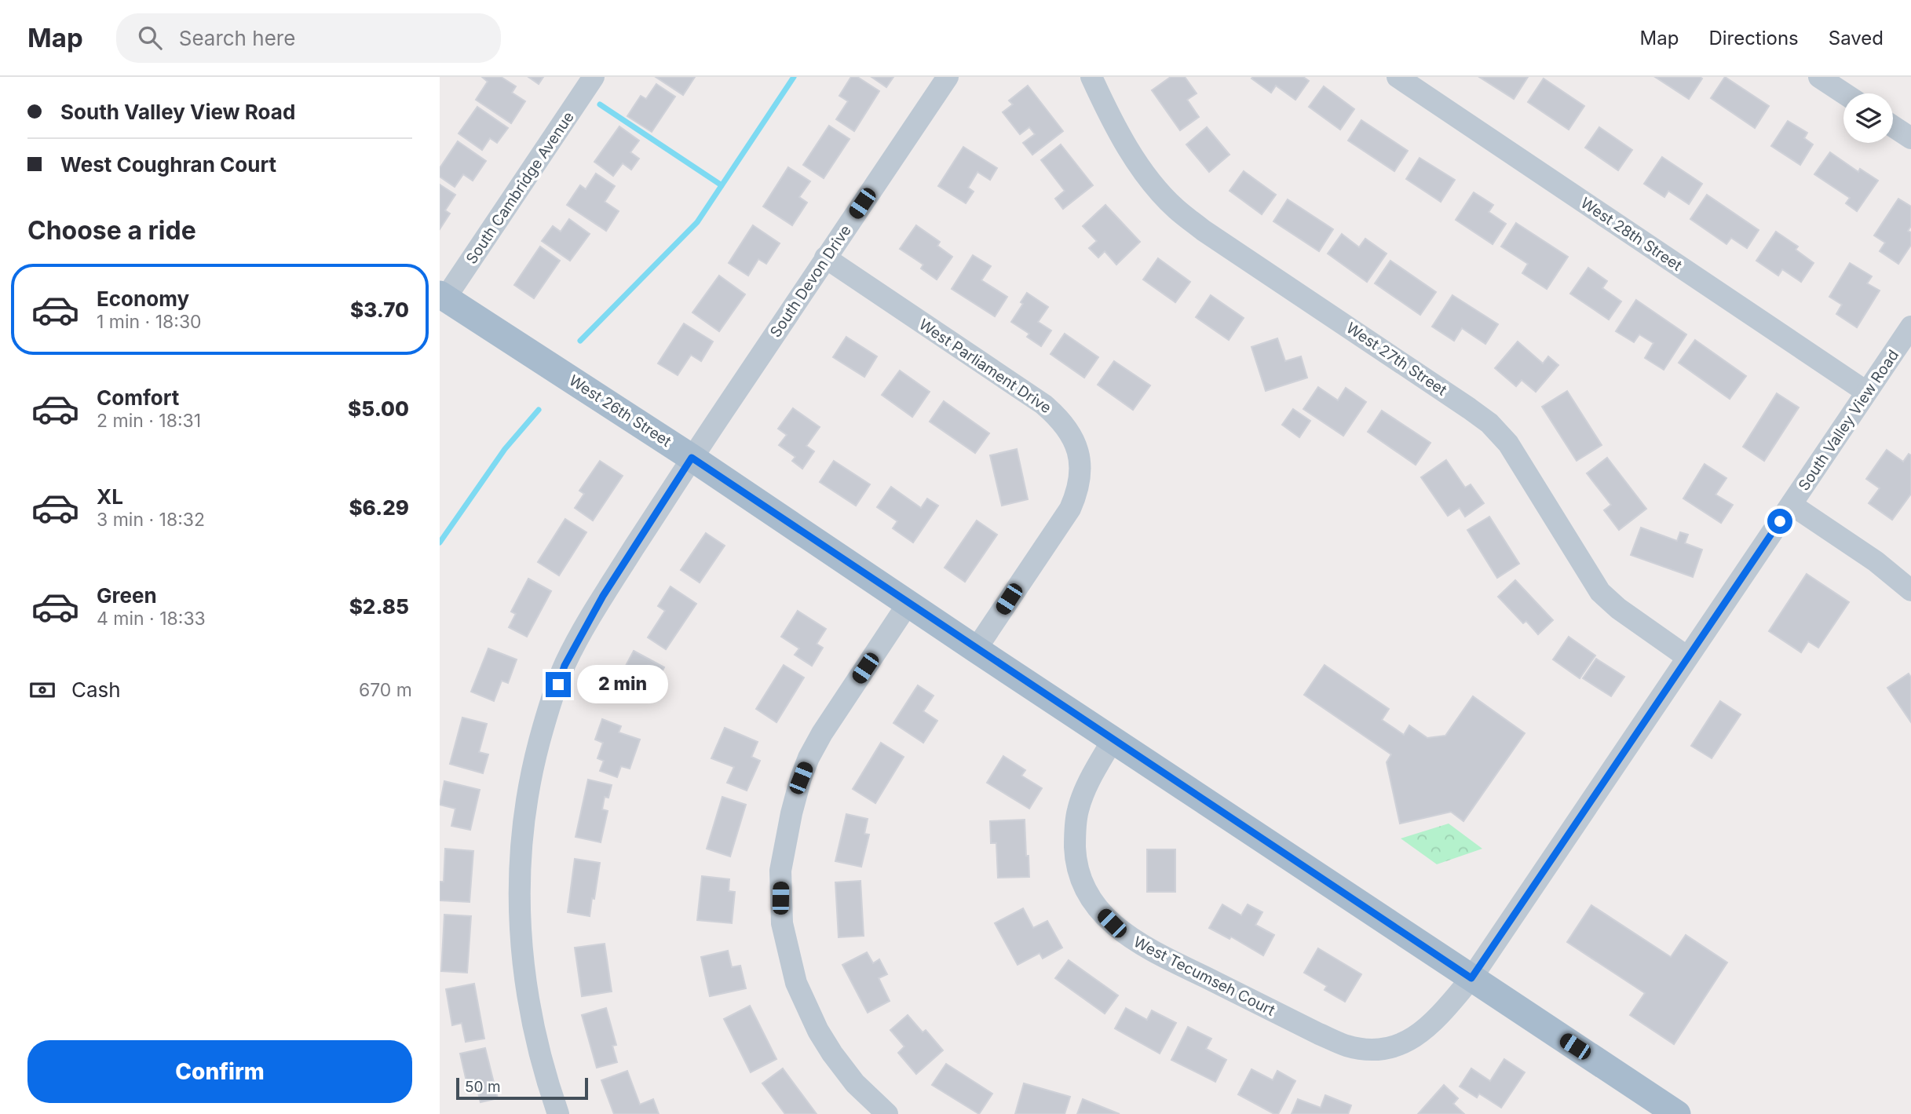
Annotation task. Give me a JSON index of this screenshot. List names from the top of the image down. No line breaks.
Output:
{"streets":{"main road":["West 26th Street"],"street":["South Cambridge Avenue","West 28th Street","South Devon Drive","West 27th Street","West Parliament Drive","South Valley View Road","West Tecumseh Court"]},"crossings":[["South Cambridge Avenue","West 26th Street"],["West 28th Street","South Valley View Road"],["South Devon Drive","West Parliament Drive"],["South Devon Drive","West 26th Street"],["West 27th Street","South Valley View Road"],["West Parliament Drive","West 26th Street"],["West 26th Street","South Valley View Road"],["West 26th Street","West Tecumseh Court"],["South Valley View Road","West Tecumseh Court"]],"scale_bar":"50 m","page":{"header":"Map","search":"Search here","nav":["Map","Directions","Saved"],"banner":["South Valley View Road","West Coughran Court"],"heading":"Choose a ride","list":[{"name":"Economy","note":"1 min · 18:30","value":"$3.70"},{"name":"Comfort","note":"2 min · 18:31","value":"$5.00"},{"name":"XL","note":"3 min · 18:32","value":"$6.29"},{"name":"Green","note":"4 min · 18:33","value":"$2.85"}],"pay":["Cash","670 m"],"bubble":"2 min","buttons":"Confirm","scale":"50 m"}}
